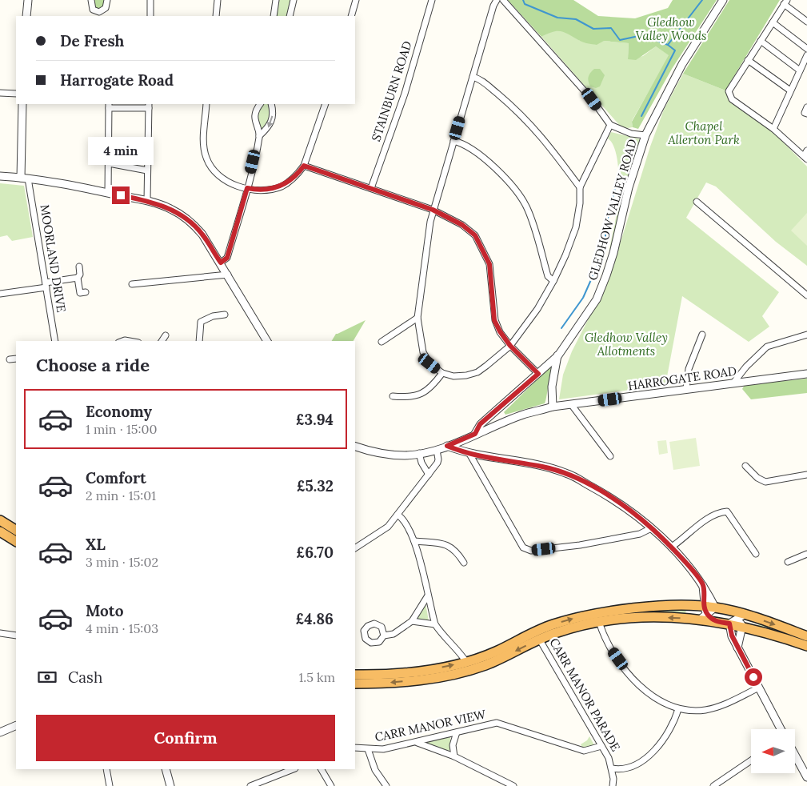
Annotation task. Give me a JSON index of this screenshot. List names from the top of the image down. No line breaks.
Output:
{"streets":{"street":["STAINBURN ROAD","GLEDHOW VALLEY ROAD","MOORLAND DRIVE","HARROGATE ROAD","CARR MANOR PARADE","CARR MANOR VIEW"]},"crossings":[["GLEDHOW VALLEY ROAD","HARROGATE ROAD"],["CARR MANOR PARADE","CARR MANOR VIEW"]],"parks":["Gledhow Valley Woods","Chapel Allerton Park","Gledhow Valley Allotments"],"north":"left","page":{"banner":["De Fresh","Harrogate Road"],"bubble":"4 min","heading":"Choose a ride","list":[{"name":"Economy","note":"1 min · 15:00","value":"£3.94"},{"name":"Comfort","note":"2 min · 15:01","value":"£5.32"},{"name":"XL","note":"3 min · 15:02","value":"£6.70"},{"name":"Moto","note":"4 min · 15:03","value":"£4.86"}],"pay":["Cash","1.5 km"],"buttons":"Confirm"}}
